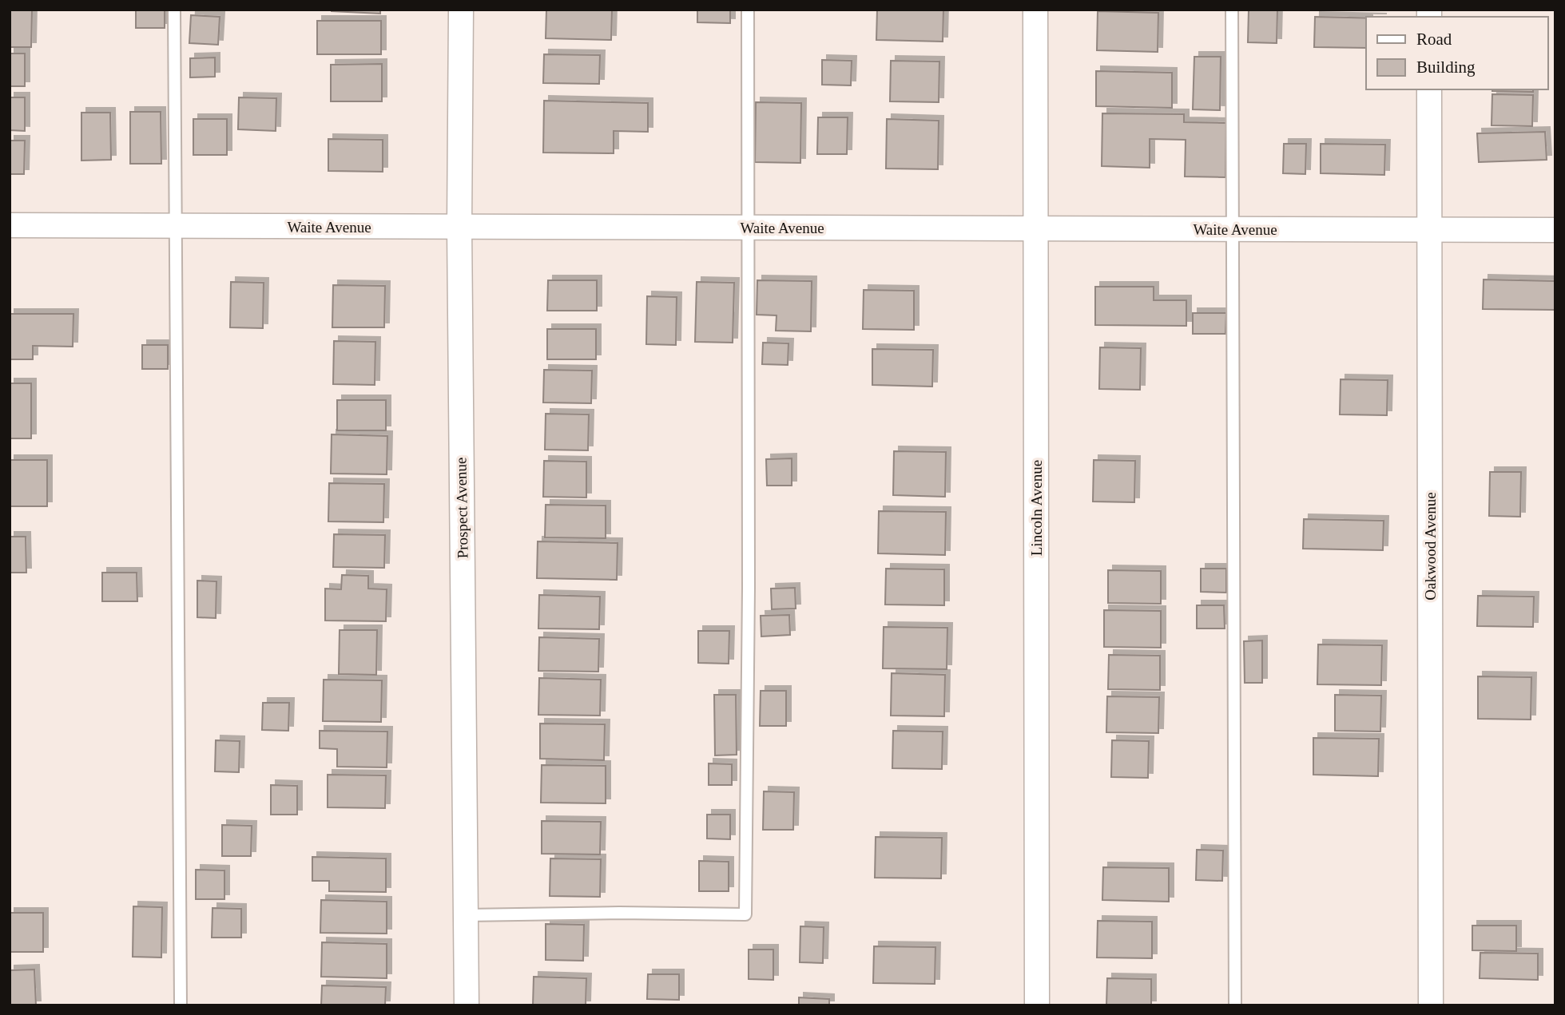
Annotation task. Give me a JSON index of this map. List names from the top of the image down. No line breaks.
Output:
{"streets":{"street":["Waite Avenue","Prospect Avenue","Lincoln Avenue","Oakwood Avenue"]},"crossings":[["Waite Avenue","Prospect Avenue"],["Waite Avenue","Lincoln Avenue"],["Waite Avenue","Oakwood Avenue"]],"legend":["Road","Building"]}
